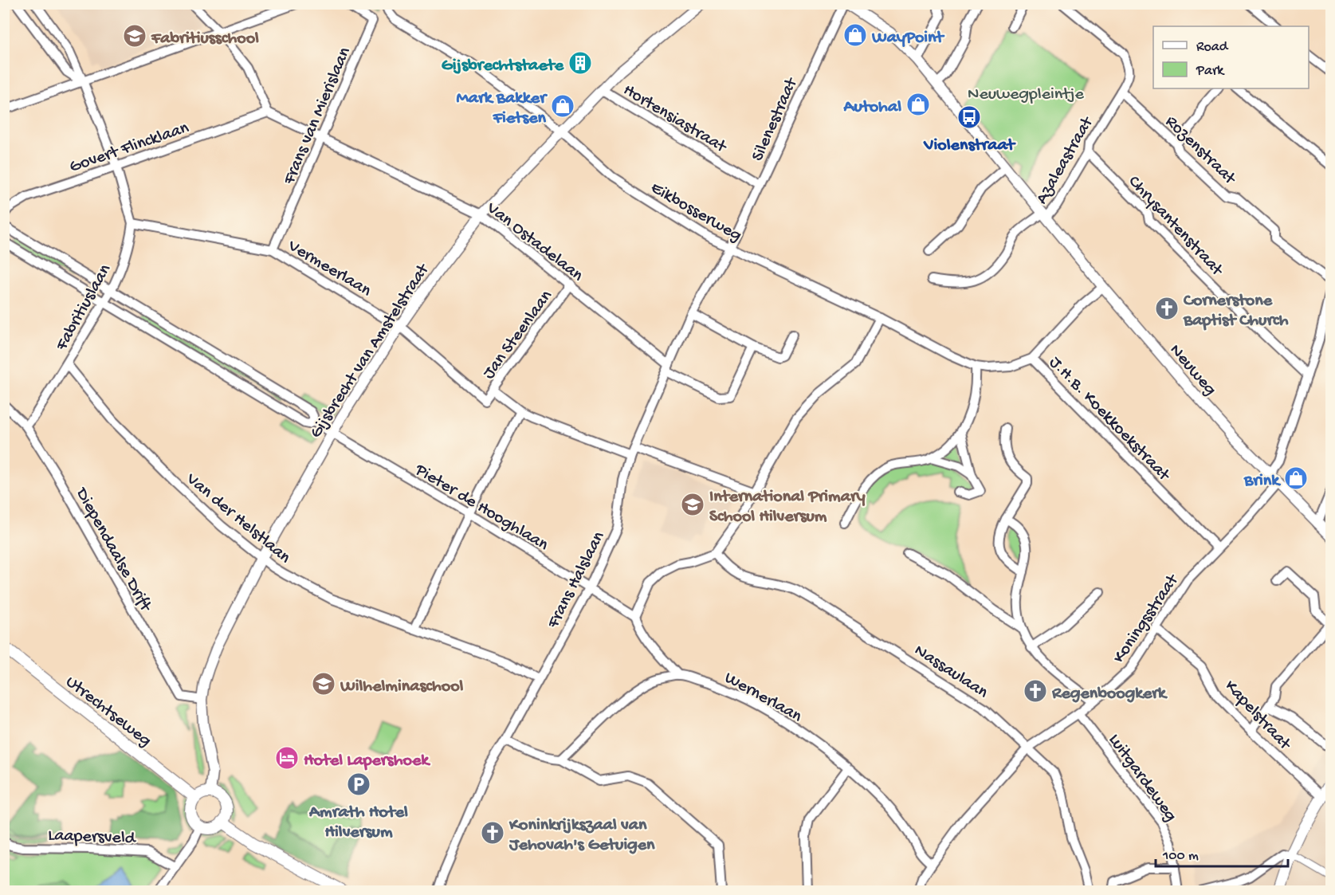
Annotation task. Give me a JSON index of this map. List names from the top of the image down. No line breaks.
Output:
{"streets":{"main road":["Utrechtseweg"],"street":["Frans van Mierislaan","Hortensiastraat","Silenestraat","Govert Flincklaan","Rozenstraat","Azaleastraat","Eikbosserweg","Chrysantenstraat","Van Ostadelaan","Vermeerlaan","Fabritiuslaan","Jan Steenlaan","Gijsbrecht van Amstelstraat","Neuweg","J.H.B. Koekkoekstraat","Pieter de Hooghlaan","Van der Helstlaan","Diependaalse Drift","Frans Halslaan","Koningsstraat","Nassaulaan","Wernerlaan","Kapelstraat","Luitgardeweg","Laapersveld"]},"crossings":[["Frans van Mierislaan","Van Ostadelaan"],["Frans van Mierislaan","Vermeerlaan"],["Hortensiastraat","Silenestraat"],["Hortensiastraat","Gijsbrecht van Amstelstraat"],["Silenestraat","Eikbosserweg"],["Silenestraat","Neuweg"],["Silenestraat","Frans Halslaan"],["Govert Flincklaan","Van Ostadelaan"],["Govert Flincklaan","Fabritiuslaan"],["Rozenstraat","Azaleastraat"],["Azaleastraat","Chrysantenstraat"],["Azaleastraat","Neuweg"],["Eikbosserweg","Gijsbrecht van Amstelstraat"],["Eikbosserweg","J.H.B. Koekkoekstraat"],["Eikbosserweg","Frans Halslaan"],["Chrysantenstraat","Koningsstraat"],["Van Ostadelaan","Jan Steenlaan"],["Van Ostadelaan","Gijsbrecht van Amstelstraat"],["Van Ostadelaan","Frans Halslaan"],["Vermeerlaan","Fabritiuslaan"],["Vermeerlaan","Jan Steenlaan"],["Vermeerlaan","Gijsbrecht van Amstelstraat"],["Fabritiuslaan","Pieter de Hooghlaan"],["Fabritiuslaan","Van der Helstlaan"],["Fabritiuslaan","Diependaalse Drift"],["Gijsbrecht van Amstelstraat","Pieter de Hooghlaan"],["Gijsbrecht van Amstelstraat","Van der Helstlaan"],["Gijsbrecht van Amstelstraat","Diependaalse Drift"],["Gijsbrecht van Amstelstraat","Utrechtseweg"],["Neuweg","J.H.B. Koekkoekstraat"],["Neuweg","Koningsstraat"],["J.H.B. Koekkoekstraat","Koningsstraat"],["Pieter de Hooghlaan","Frans Halslaan"],["Van der Helstlaan","Frans Halslaan"],["Koningsstraat","Nassaulaan"],["Koningsstraat","Wernerlaan"],["Koningsstraat","Kapelstraat"],["Koningsstraat","Luitgardeweg"]],"parks":["Neuwegpleintje"],"places":{"shop":["WayPoint","Autohal","Mark Bakker Fietsen","Brink"],"school or university":["Fabritiusschool","International Primary School Hilversum","Wilhelminaschool"],"building":["Gijsbrechtstaete"],"bus stop":["Violenstraat"],"church":["Cornerstone Baptist Church","Regenboogkerk","Koninkrijkszaal van Jehovah's Getuigen"],"hotel":["Hotel Lapershoek"],"parking":["Amrath Hotel Hilversum"]},"legend":["Road","Park"],"scale_bar":"100 m"}
